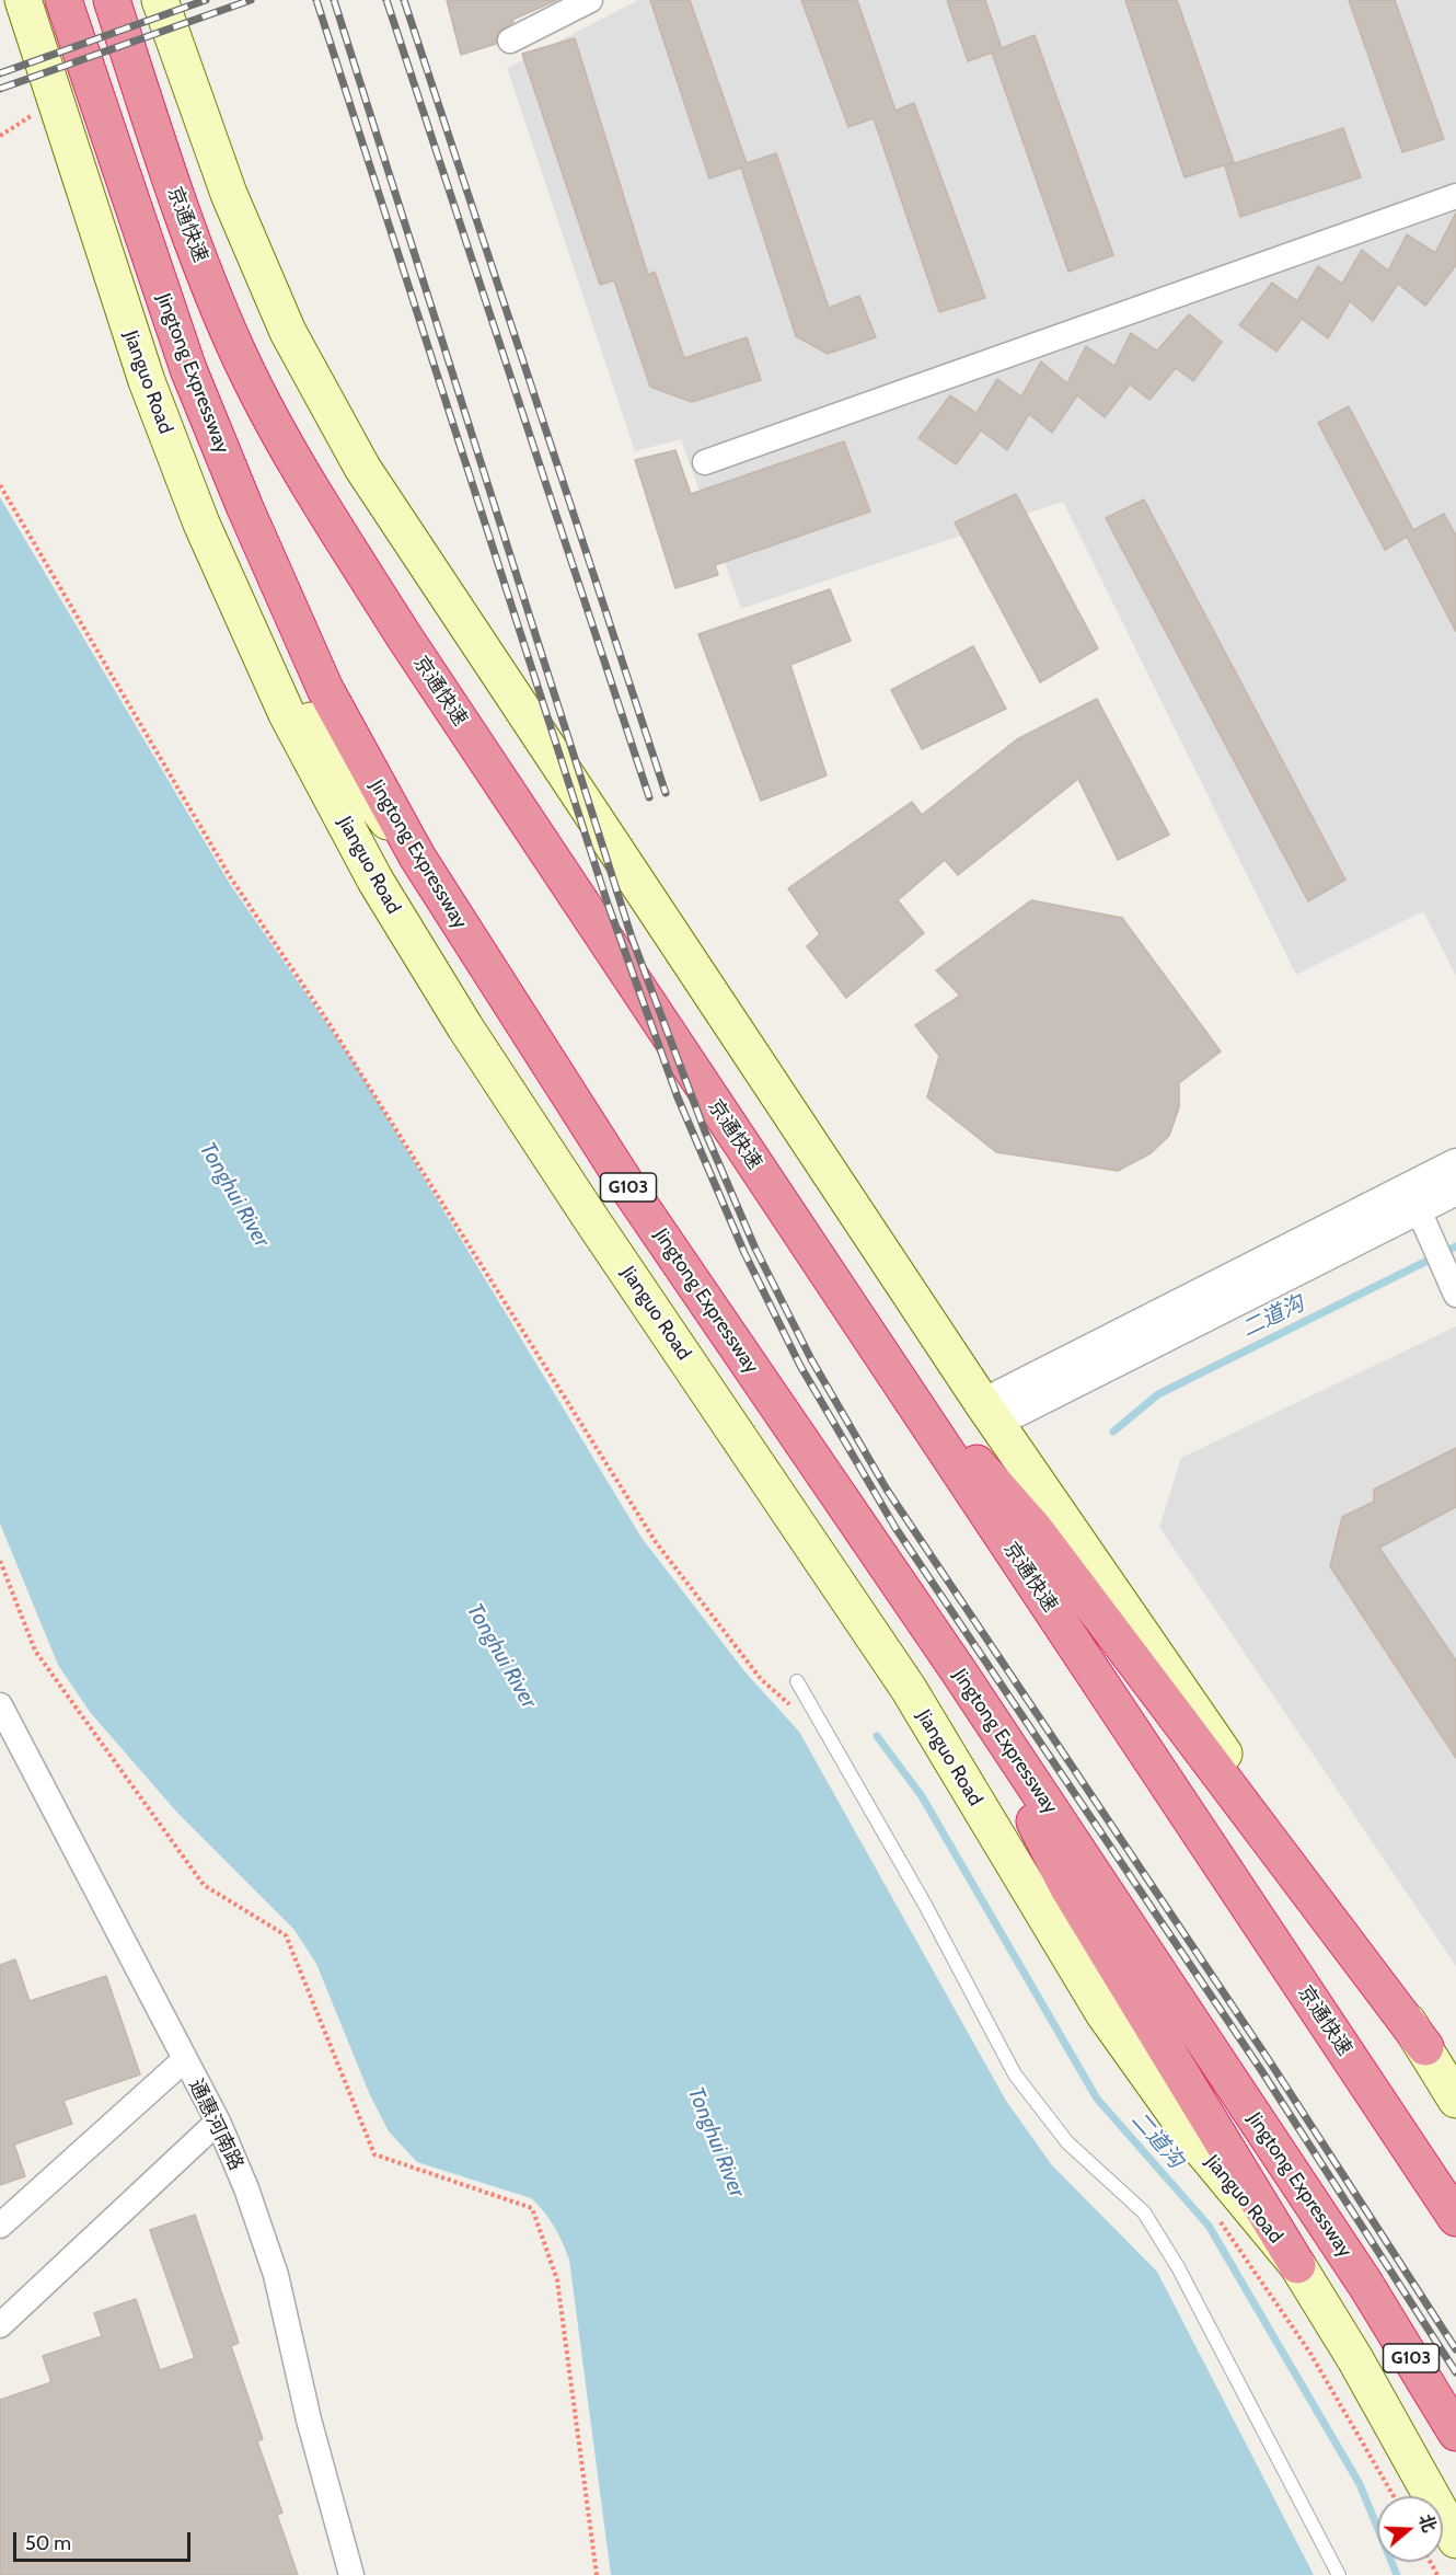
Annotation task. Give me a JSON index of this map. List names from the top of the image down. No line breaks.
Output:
{"streets":{"highway":["京通快速","Jingtong Expressway","G103"],"main road":["Jianguo Road"],"street":["通惠河南路"]},"water":["Tonghui River","二道沟"],"scale_bar":"50 m","north":"right"}
